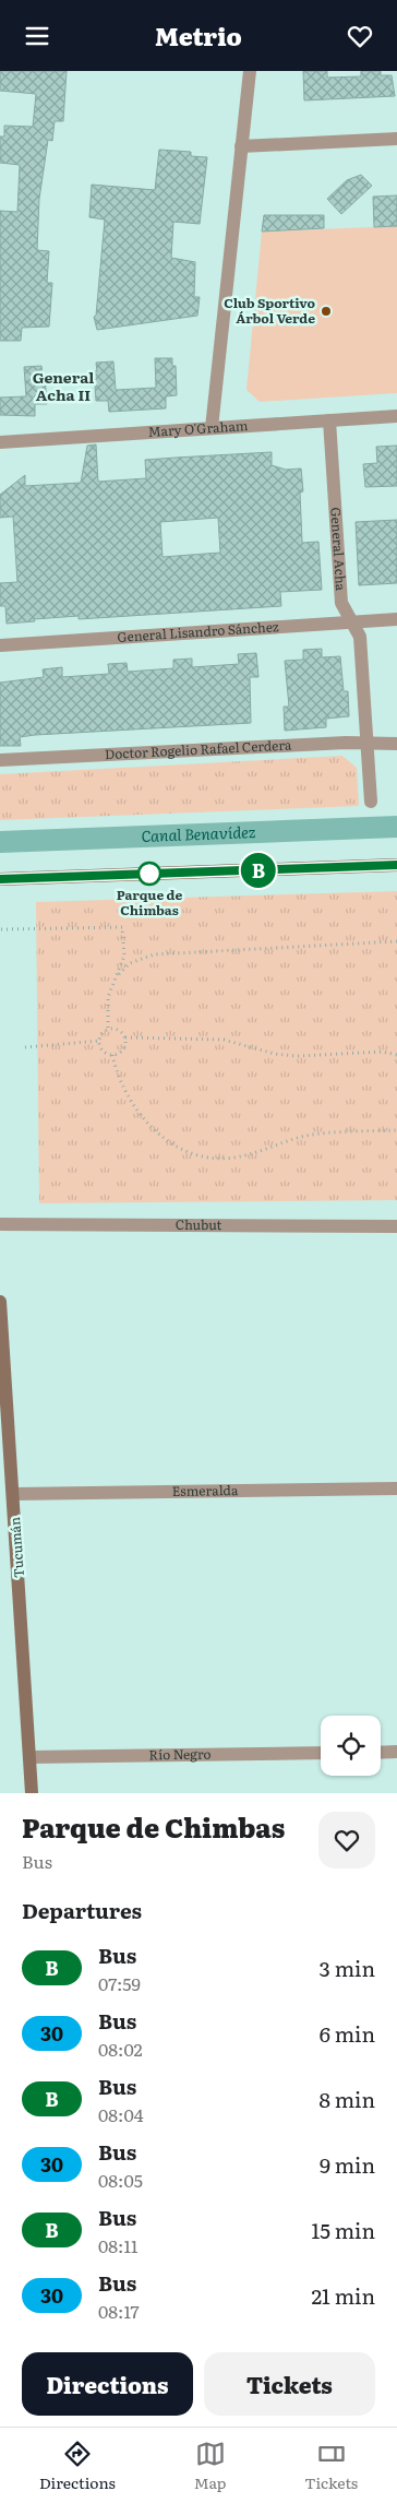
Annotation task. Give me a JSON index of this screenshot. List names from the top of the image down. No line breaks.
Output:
{"streets":{"main road":["Tucumán"],"street":["Mary O'Graham","General Acha","General Lisandro Sánchez","Doctor Rogelio Rafael Cerdera","Chubut","Esmeralda","Río Negro"]},"crossings":[["Mary O'Graham","General Acha"],["General Acha","General Lisandro Sánchez"],["General Acha","Doctor Rogelio Rafael Cerdera"],["Esmeralda","Tucumán"],["Tucumán","Río Negro"]],"districts":["General Acha II"],"water":["Canal Benavídez"],"places":["Club Sportivo Árbol Verde","Parque de Chimbas"],"lines":["bus line B"],"page":{"header":"Metrio","on_map":"B","heading":[["Parque de Chimbas","Bus"],"Departures"],"list":[{"mark":"B","name":"Bus","note":"07:59","value":"3 min"},{"mark":"30","name":"Bus","note":"08:02","value":"6 min"},{"mark":"B","name":"Bus","note":"08:04","value":"8 min"},{"mark":"30","name":"Bus","note":"08:05","value":"9 min"},{"mark":"B","name":"Bus","note":"08:11","value":"15 min"},{"mark":"30","name":"Bus","note":"08:17","value":"21 min"}],"buttons":["Directions","Tickets"],"tabs":["Directions","Map","Tickets"]}}
